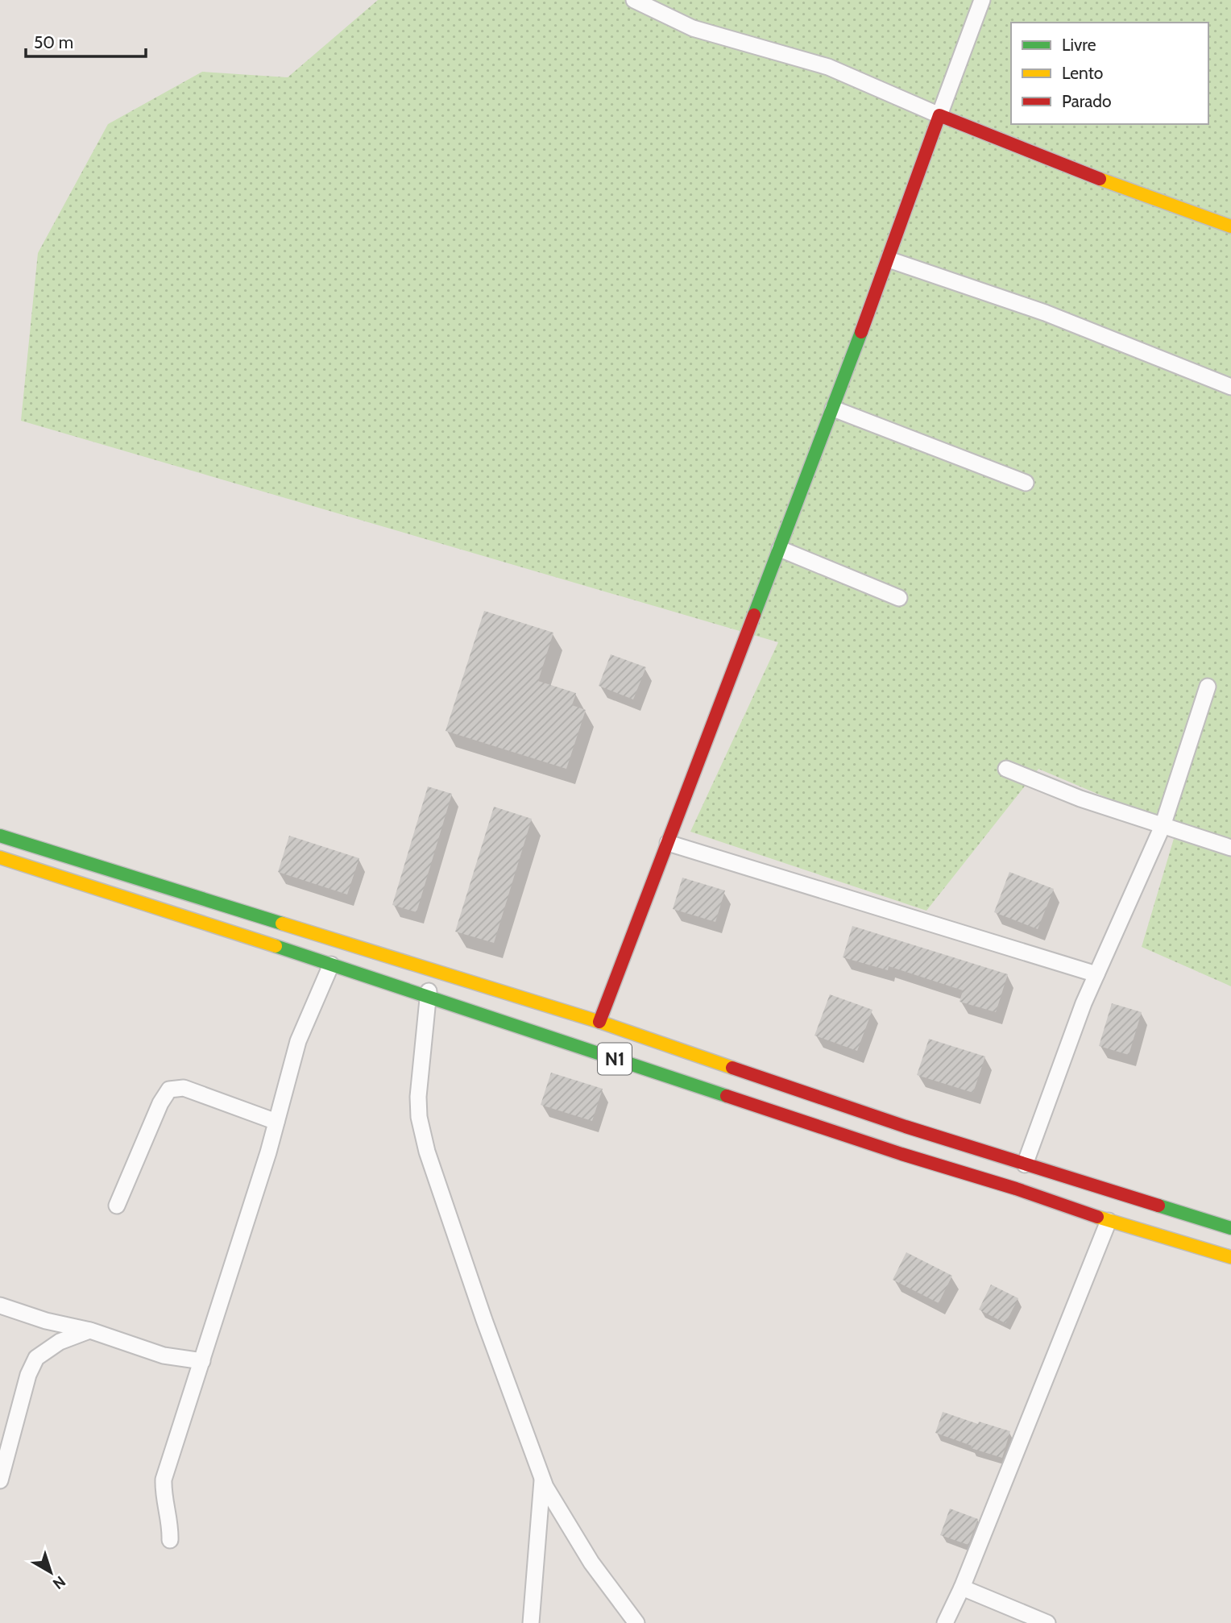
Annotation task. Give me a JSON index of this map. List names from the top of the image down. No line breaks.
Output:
{"streets":{"main road":["N1"]},"legend":["Livre","Lento","Parado"],"scale_bar":"50 m","north":"bottom right"}
